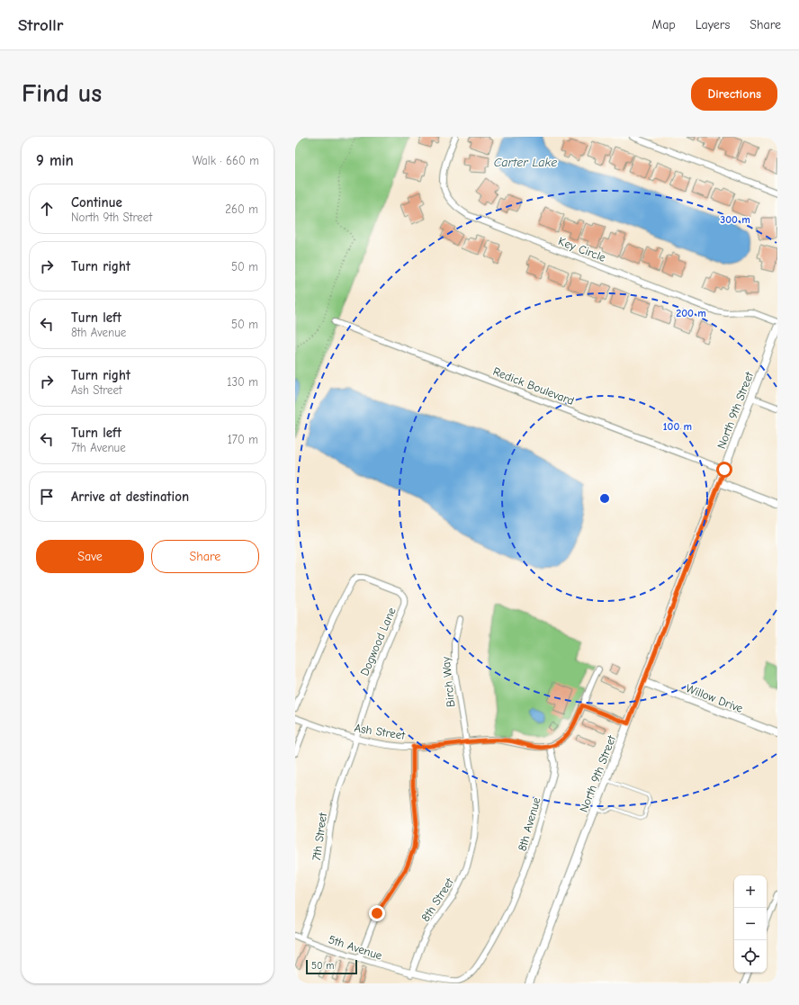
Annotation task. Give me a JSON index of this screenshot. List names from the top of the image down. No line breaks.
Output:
{"streets":{"street":["Key Circle","Redick Boulevard","North 9th Street","Dogwood Lane","Birch Way","Willow Drive","Ash Street","8th Avenue","7th Street","8th Street","5th Avenue"]},"crossings":[["Redick Boulevard","North 9th Street"],["North 9th Street","Willow Drive"],["Dogwood Lane","Ash Street"],["Dogwood Lane","7th Street"],["Birch Way","Ash Street"],["Birch Way","8th Street"],["Ash Street","8th Avenue"],["Ash Street","7th Street"],["Ash Street","8th Street"],["8th Avenue","8th Street"],["8th Avenue","5th Avenue"],["7th Street","5th Avenue"],["8th Street","5th Avenue"]],"water":["Carter Lake"],"scale_bar":"50 m","page":{"header":"Strollr","nav":["Map","Layers","Share"],"buttons":["Directions",["Save","Share"]],"title":"Find us","heading":["9 min","Walk · 660 m"],"list":[["Continue","North 9th Street","260 m"],["Turn right","50 m"],["Turn left","8th Avenue","50 m"],["Turn right","Ash Street","130 m"],["Turn left","7th Avenue","170 m"],"Arrive at destination"],"map_buttons":["+","−"],"scale":"50 m"},"rings":["300 m","200 m","100 m"]}
